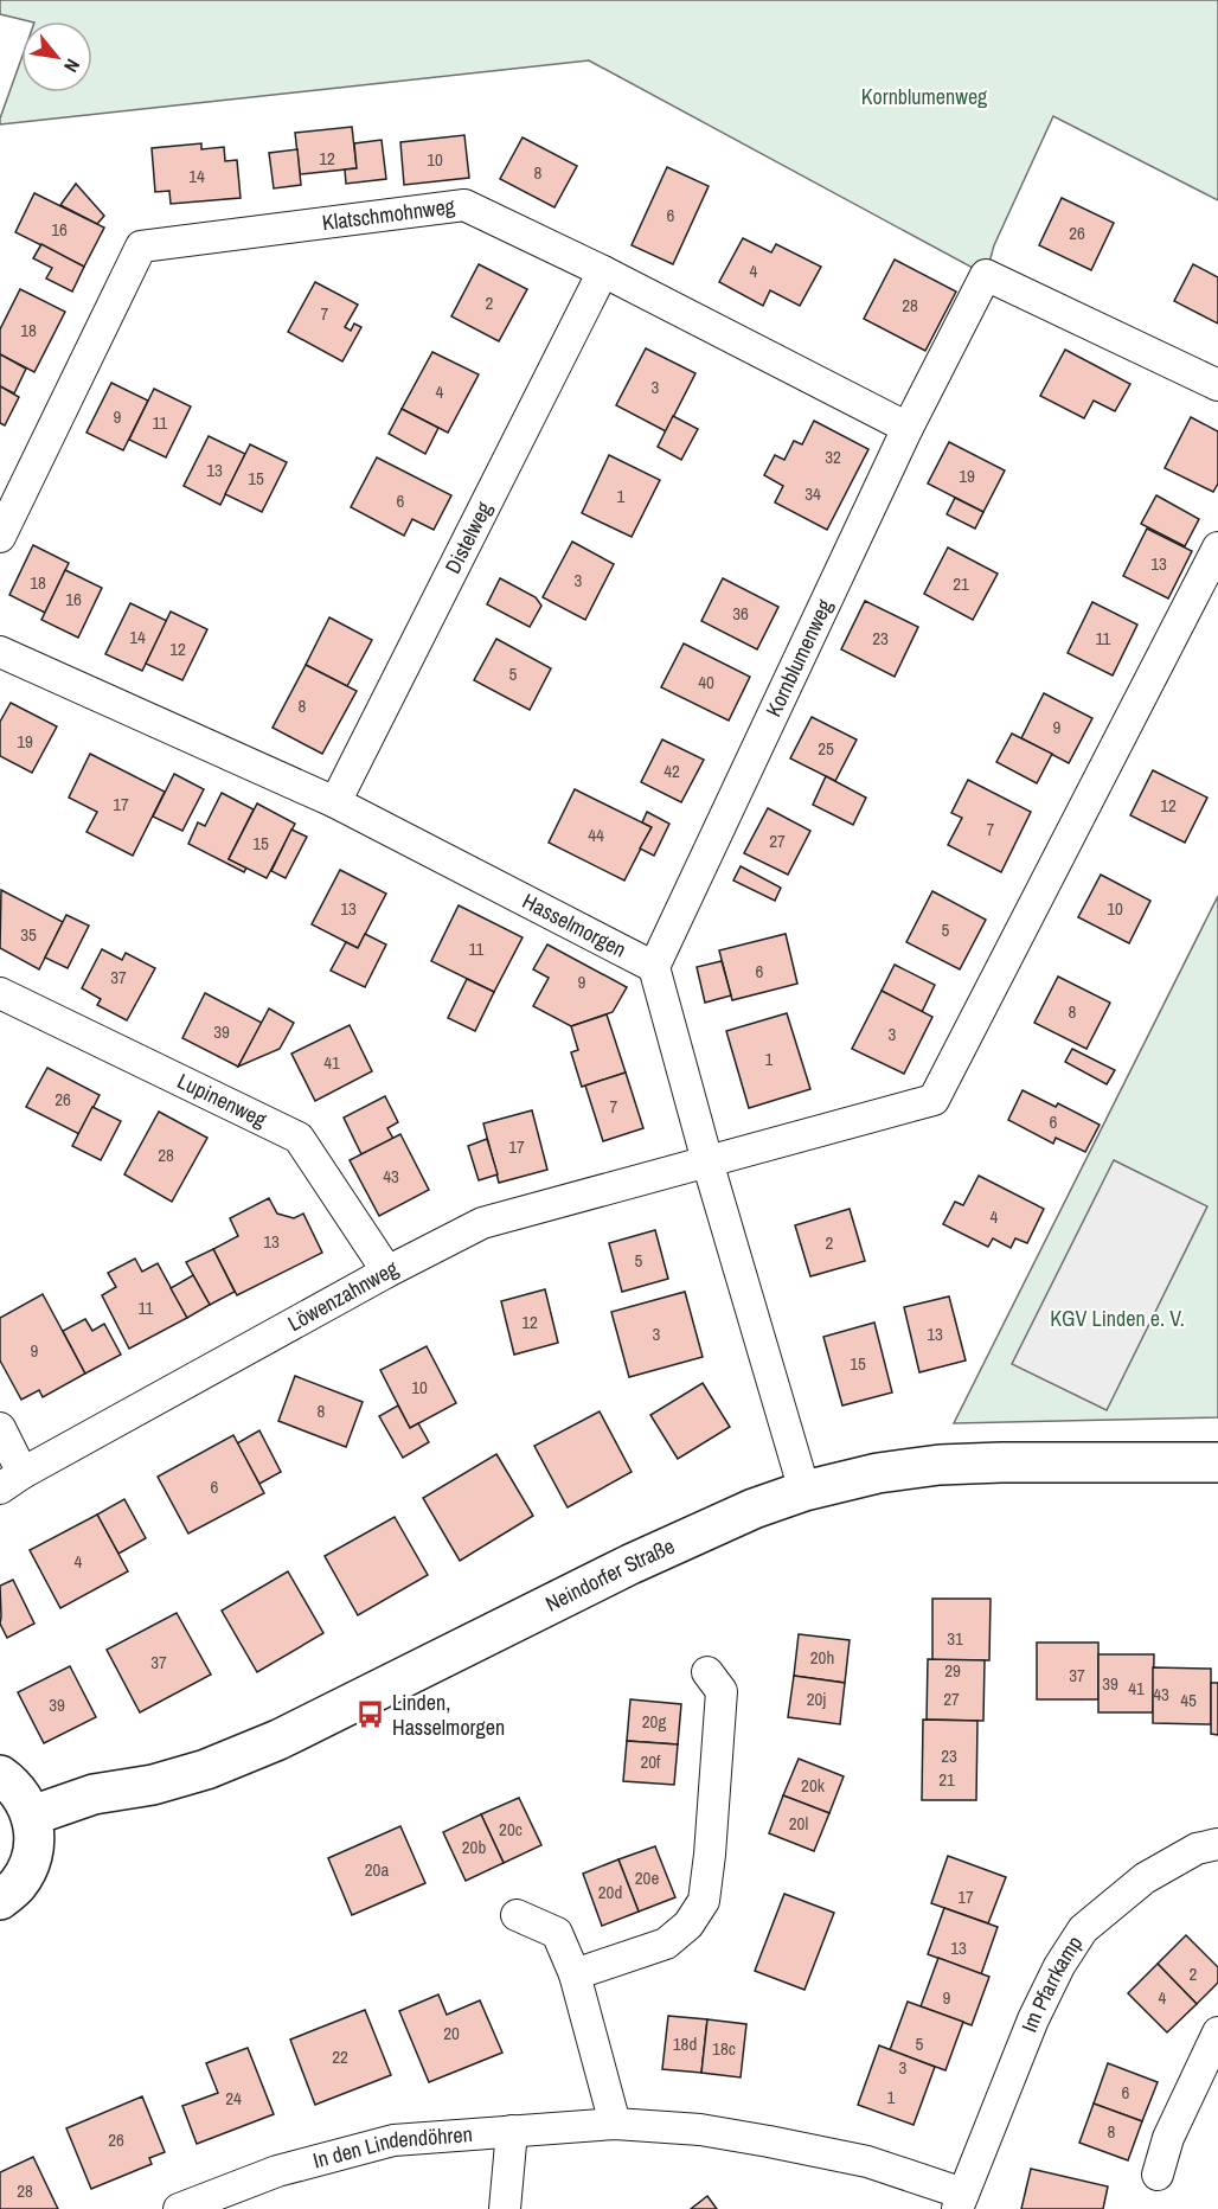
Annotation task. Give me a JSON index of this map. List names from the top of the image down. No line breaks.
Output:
{"streets":{"street":["Klatschmohnweg","Distelweg","Kornblumenweg","Hasselmorgen","Lupinenweg","Löwenzahnweg","Neindorfer Straße","Im Pfarrkamp","In den Lindendöhren"]},"crossings":[["Klatschmohnweg","Distelweg"],["Klatschmohnweg","Kornblumenweg"],["Distelweg","Hasselmorgen"],["Kornblumenweg","Hasselmorgen"],["Lupinenweg","Löwenzahnweg"],["Im Pfarrkamp","In den Lindendöhren"]],"parks":["Kornblumenweg","KGV Linden e. V."],"places":{"bus stop":["Linden, Hasselmorgen"]},"house_numbers":["12","10","8","14","6","16","26","4","2","28","7","18","3","4","9","11","32","13","19","15","34","1","6","13","3","18","21","16","36","14","23","11","12","5","40","8","9","19","25","42","17","12","7","44","27","15","13","10","5","35","11","6","37","9","8","39","3","1","41","26","7","6","17","28","43","4","13","2","5","11","12","3","13","9","15","10","8","6","4","31","20h","37","29","37","39","41","43","20j","27","45","39","20g","23","20f","21","20k","20l","20c","20b","20a","20e","20d","17","13","2","9","4","20","18d","5","18c","22","3","6","1","24","8","26","28"],"north":"bottom right"}
